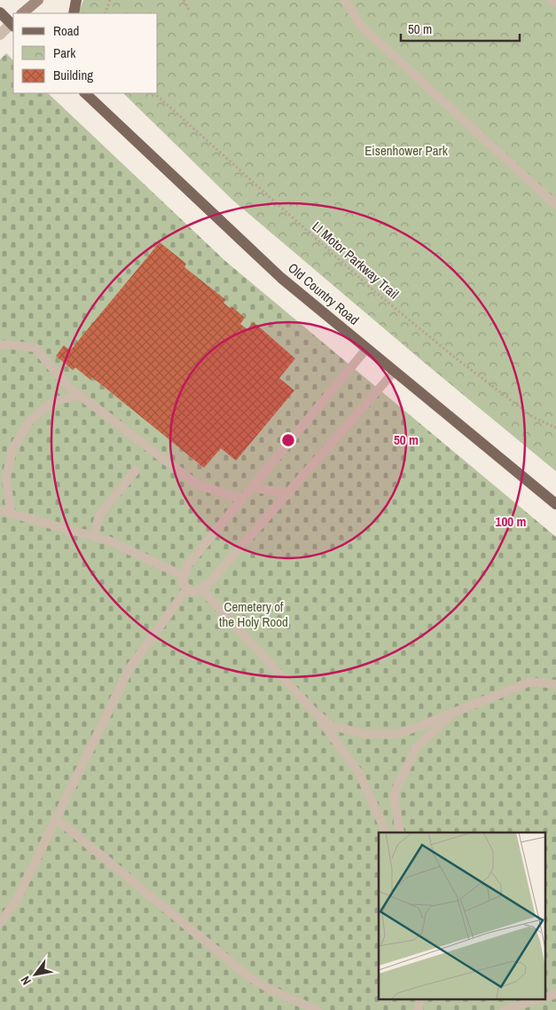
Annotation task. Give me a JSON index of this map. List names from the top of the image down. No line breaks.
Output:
{"streets":{"main road":["Old Country Road"],"path":["LI Motor Parkway Trail"]},"parks":["Eisenhower Park","Cemetery of the Holy Rood"],"legend":["Road","Park","Building"],"scale_bar":"50 m","north":"bottom left","rings":["50 m","100 m"]}
